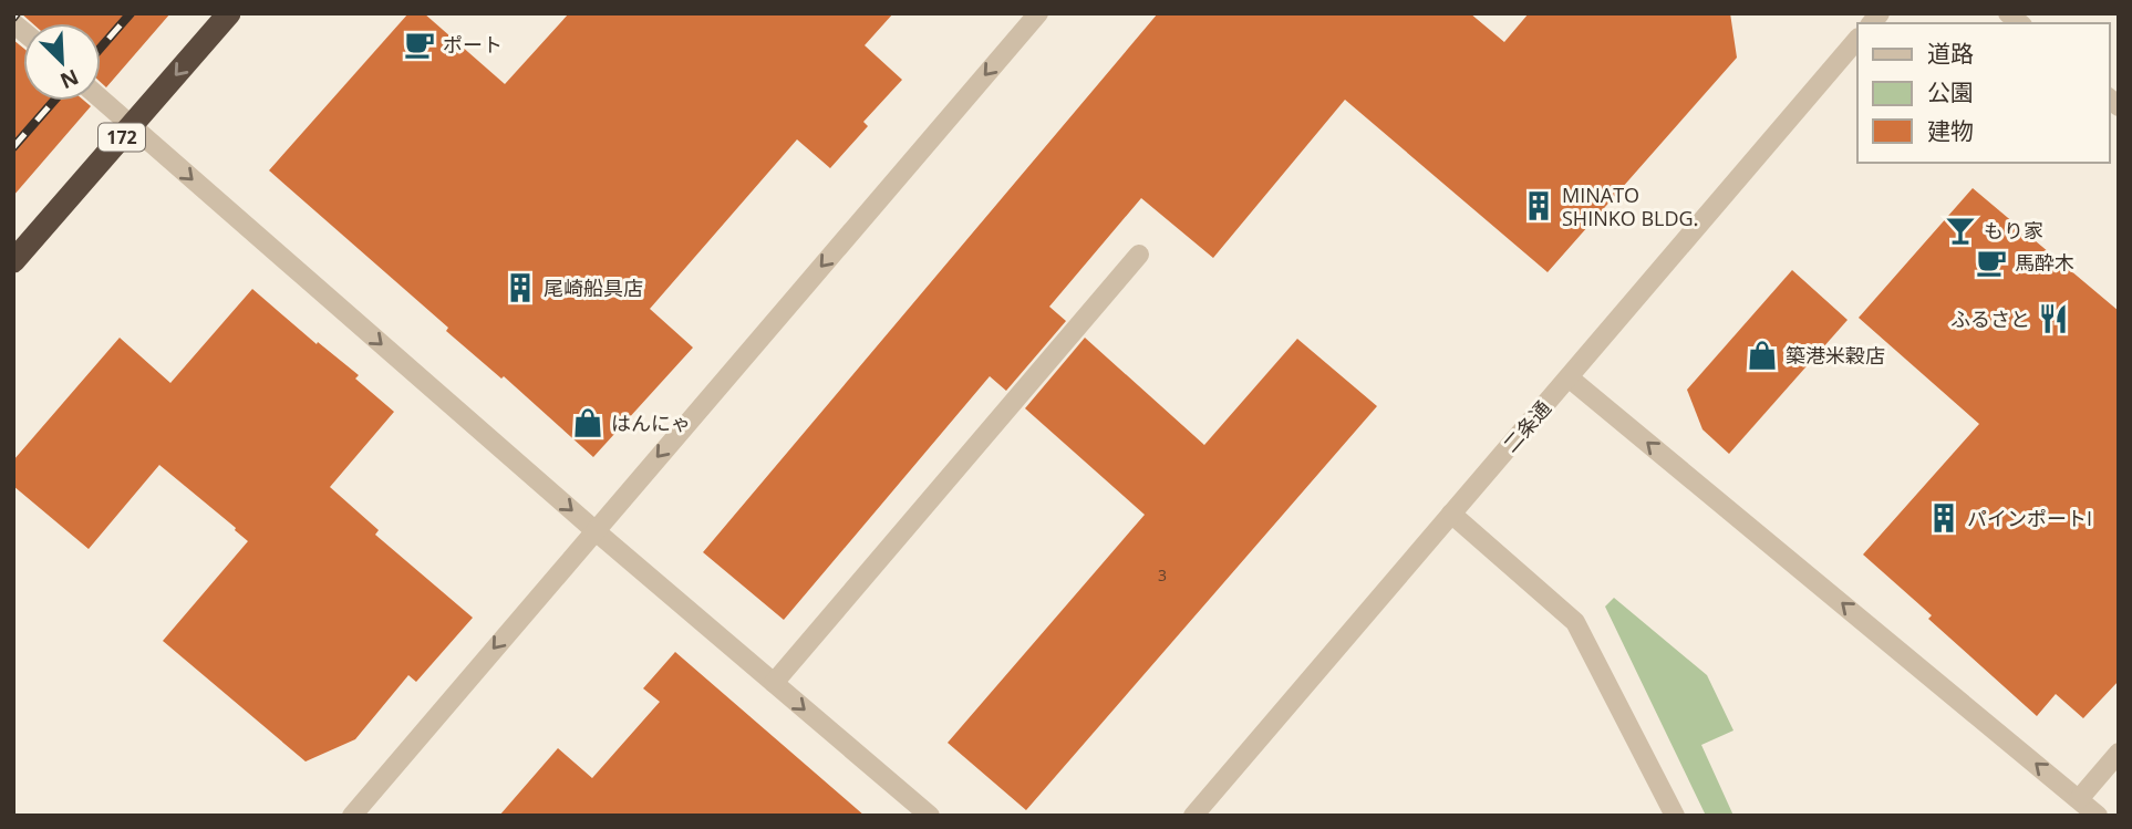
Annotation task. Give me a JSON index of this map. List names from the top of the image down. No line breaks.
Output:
{"streets":{"highway":["172"],"street":["二条通"]},"places":{"cafe":["ポート","馬酔木"],"building":["MINATO SHINKO BLDG.","尾崎船具店","パインポートI"],"bar":["もり家"],"restaurant":["ふるさと"],"shop":["築港米穀店","はんにゃ"]},"house_numbers":["3"],"legend":["道路","公園","建物"],"north":"bottom right"}
